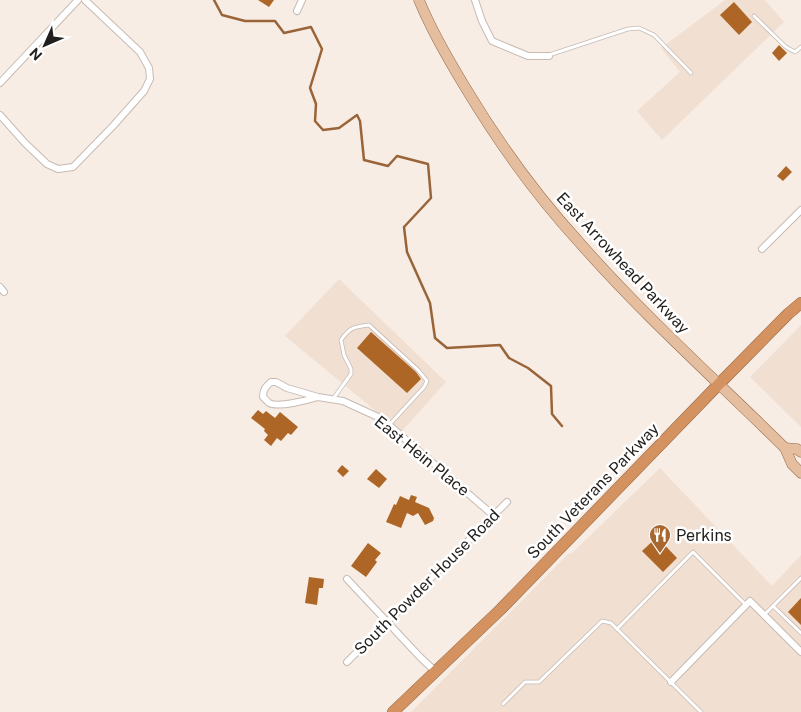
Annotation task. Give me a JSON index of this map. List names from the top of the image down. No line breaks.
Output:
{"streets":{"highway":["South Veterans Parkway"],"main road":["East Arrowhead Parkway"],"street":["East Hein Place","South Powder House Road"]},"crossings":[["East Arrowhead Parkway","South Veterans Parkway"],["East Hein Place","South Powder House Road"]],"places":{"restaurant":["Perkins"]},"north":"bottom left"}
